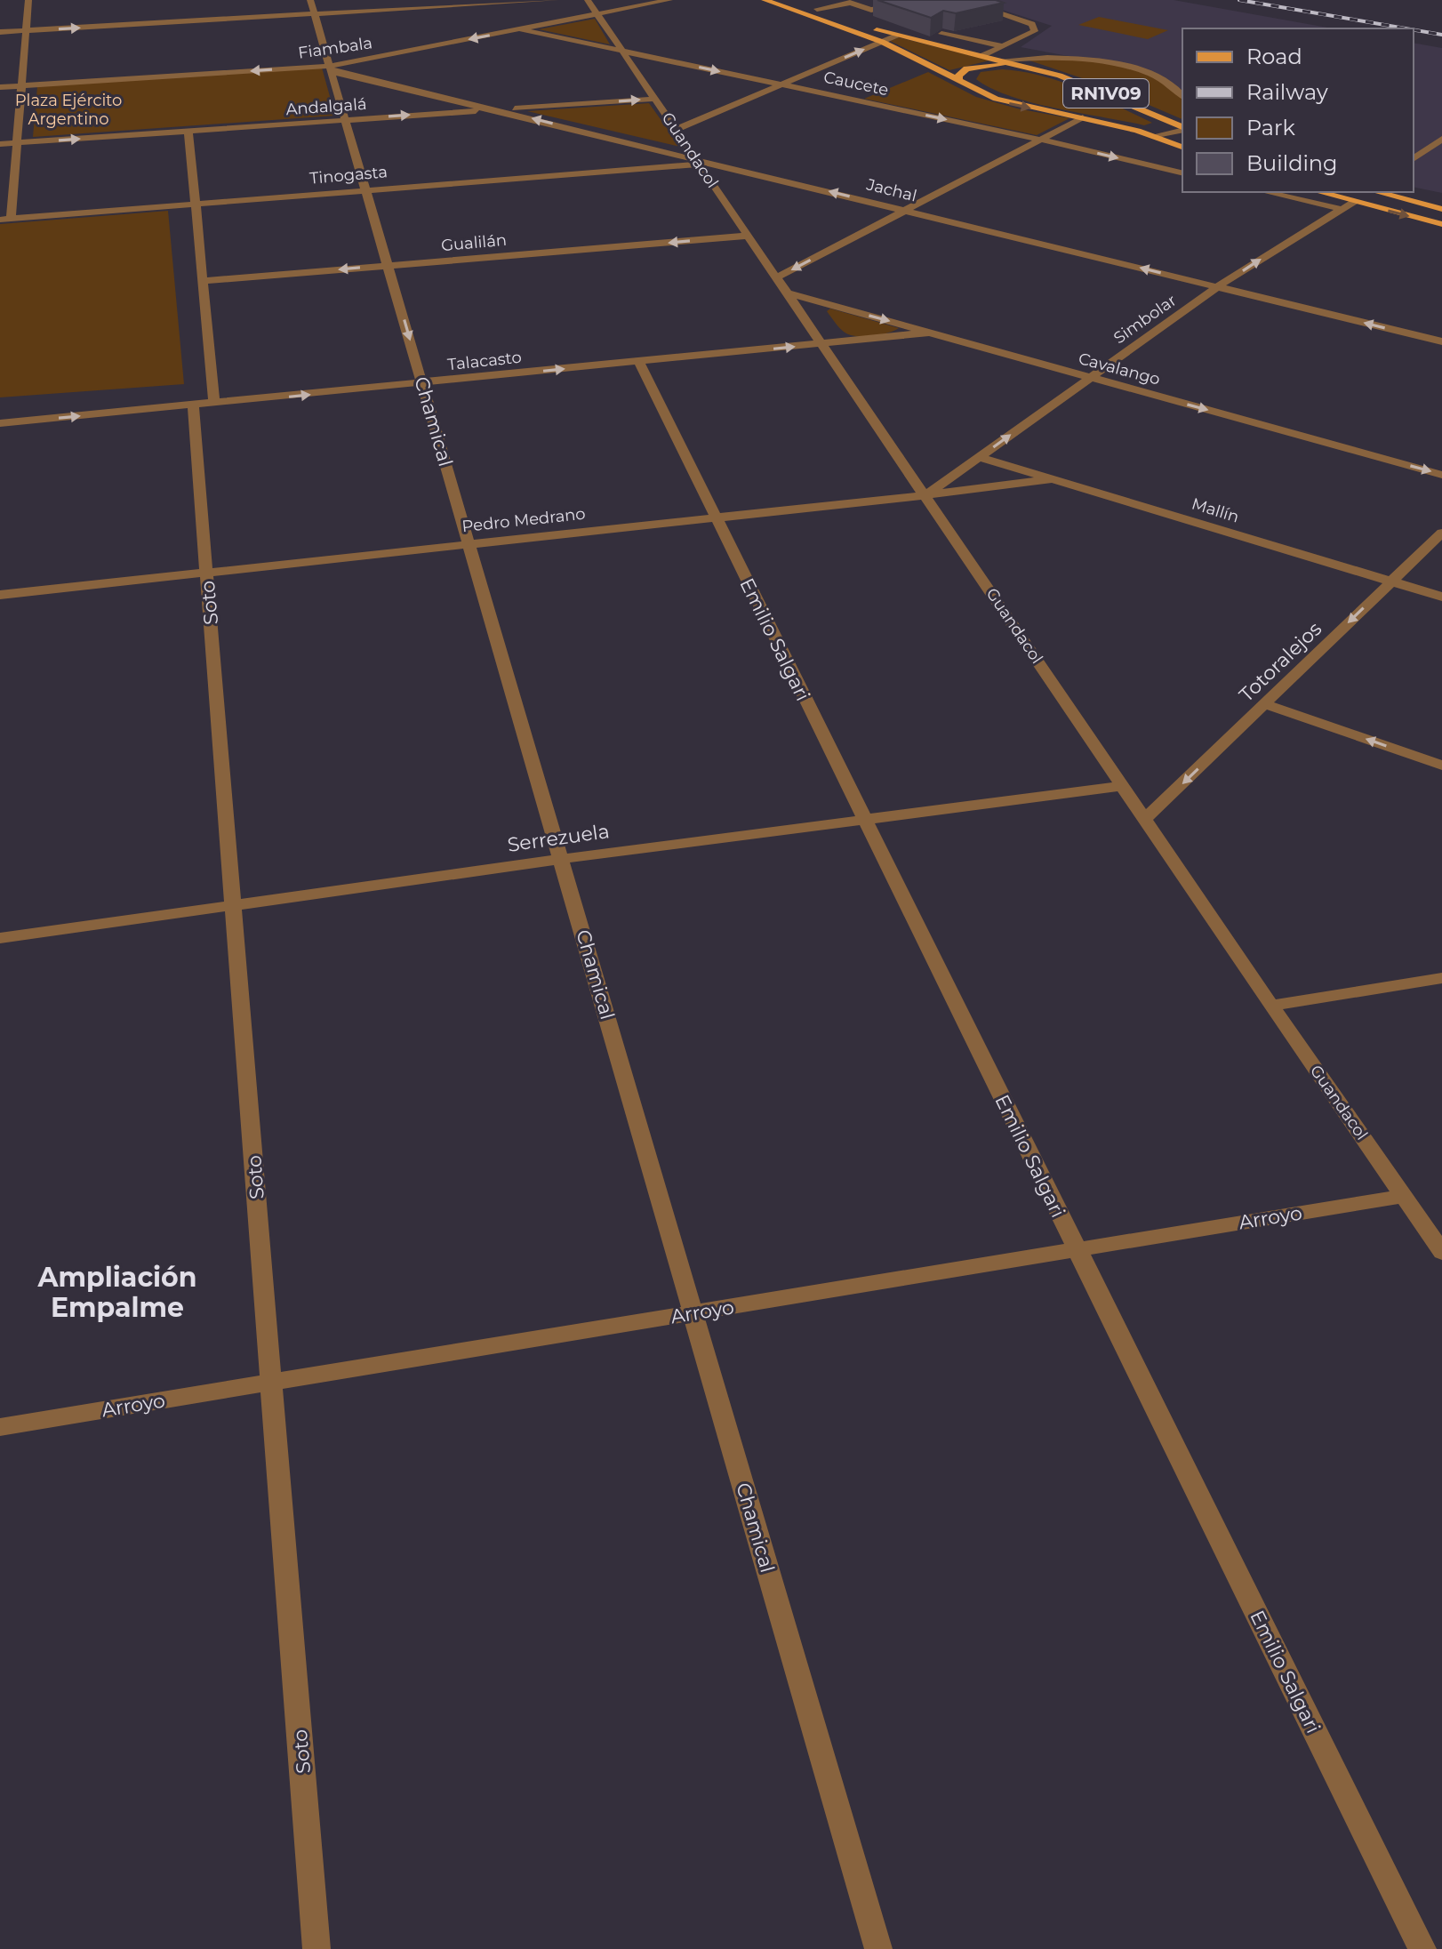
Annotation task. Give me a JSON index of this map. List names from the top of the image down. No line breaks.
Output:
{"streets":{"main road":["RN1V09"],"street":["Fiambala","Caucete","Andalgalá","Guandacol","Tinogasta","Jachal","Gualilán","Simbolar","Talacasto","Cavalango","Chamical","Mallín","Pedro Medrano","Soto","Emilio Salgari","Totoralejos","Serrezuela","Arroyo"]},"crossings":[["Fiambala","Caucete"],["Fiambala","Guandacol"],["Fiambala","Jachal"],["Fiambala","Chamical"],["Caucete","Guandacol"],["Andalgalá","Guandacol"],["Andalgalá","Jachal"],["Andalgalá","Chamical"],["Guandacol","Tinogasta"],["Guandacol","Jachal"],["Guandacol","Gualilán"],["Guandacol","Simbolar"],["Guandacol","Talacasto"],["Guandacol","Cavalango"],["Guandacol","Pedro Medrano"],["Guandacol","Totoralejos"],["Guandacol","Serrezuela"],["Guandacol","Arroyo"],["Tinogasta","Jachal"],["Tinogasta","Chamical"],["Jachal","Simbolar"],["Jachal","Chamical"],["Gualilán","Chamical"],["Simbolar","Cavalango"],["Simbolar","Mallín"],["Simbolar","Pedro Medrano"],["Talacasto","Cavalango"],["Talacasto","Chamical"],["Talacasto","Soto"],["Talacasto","Emilio Salgari"],["Chamical","Pedro Medrano"],["Chamical","Serrezuela"],["Chamical","Arroyo"],["Mallín","Pedro Medrano"],["Mallín","Totoralejos"],["Pedro Medrano","Soto"],["Pedro Medrano","Emilio Salgari"],["Soto","Serrezuela"],["Soto","Arroyo"],["Emilio Salgari","Serrezuela"],["Emilio Salgari","Arroyo"]],"one_way":["Jachal","Gualilán","Simbolar","Talacasto","Cavalango","Totoralejos"],"districts":["Ampliación Empalme"],"parks":["Plaza Ejército Argentino"],"legend":["Road","Railway","Park","Building"]}
